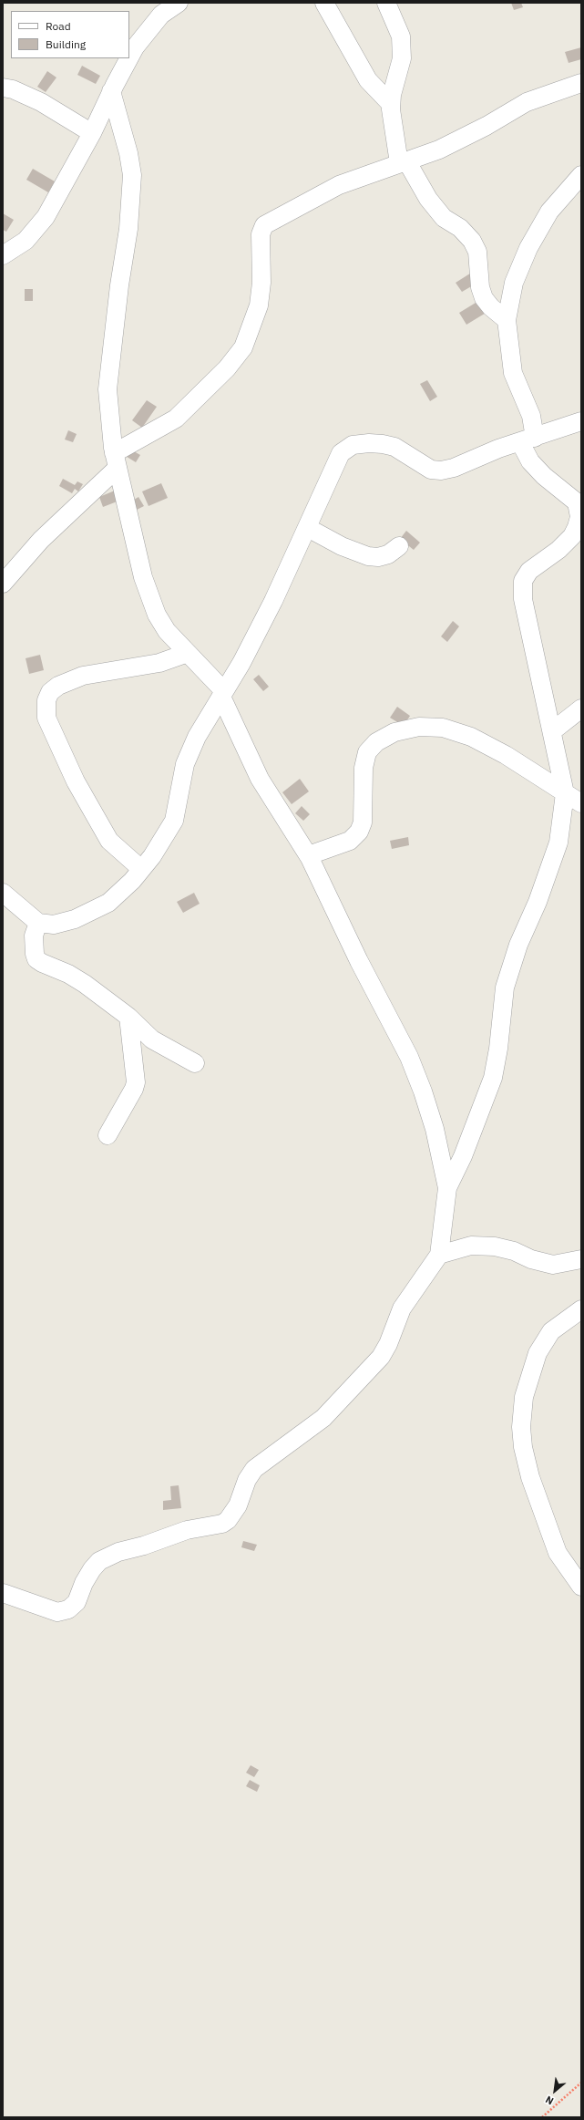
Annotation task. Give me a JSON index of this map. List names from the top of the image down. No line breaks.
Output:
{"legend":["Road","Building"],"north":"bottom left"}
